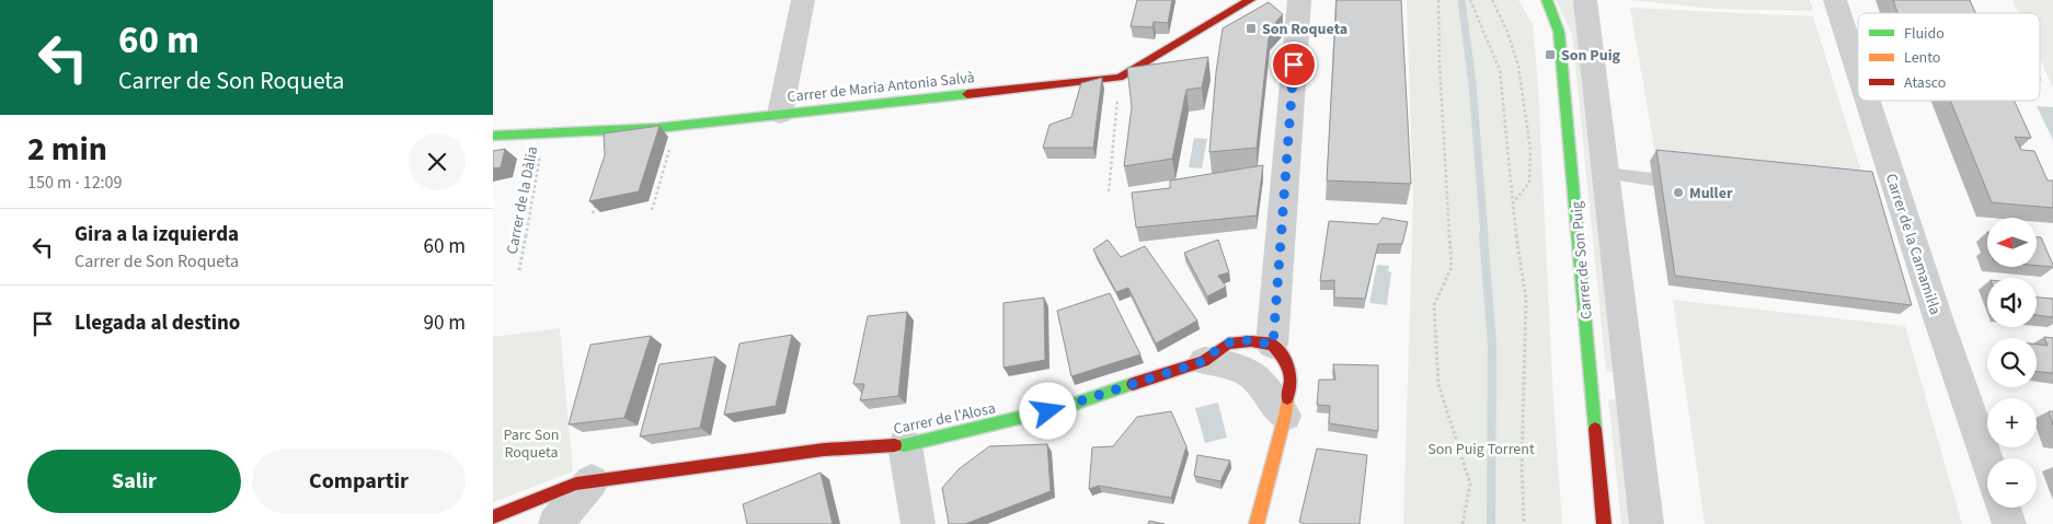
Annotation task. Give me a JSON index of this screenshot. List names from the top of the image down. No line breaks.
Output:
{"streets":{"street":["Carrer de Maria Antonia Salvà","Carrer de la Camamil·la","Carrer de Son Puig","Carrer de l'Alosa"],"path":["Carrer de la Dàlia"]},"crossings":[["Carrer de Maria Antonia Salvà","Carrer de la Dàlia"]],"parks":["Parc Son Roqueta","Son Puig Torrent"],"places":{"transit":["Son Roqueta","Son Puig"],"other":["Muller"]},"legend":["Fluido","Lento","Atasco"],"north":"left","page":{"turn":["60 m","Carrer de Son Roqueta"],"heading":["2 min","150 m · 12:09"],"list":[{"name":"Gira a la izquierda","note":"Carrer de Son Roqueta","value":"60 m"},{"name":"Llegada al destino","value":"90 m"}],"map_buttons":["+","−"],"buttons":["Salir","Compartir"]}}
